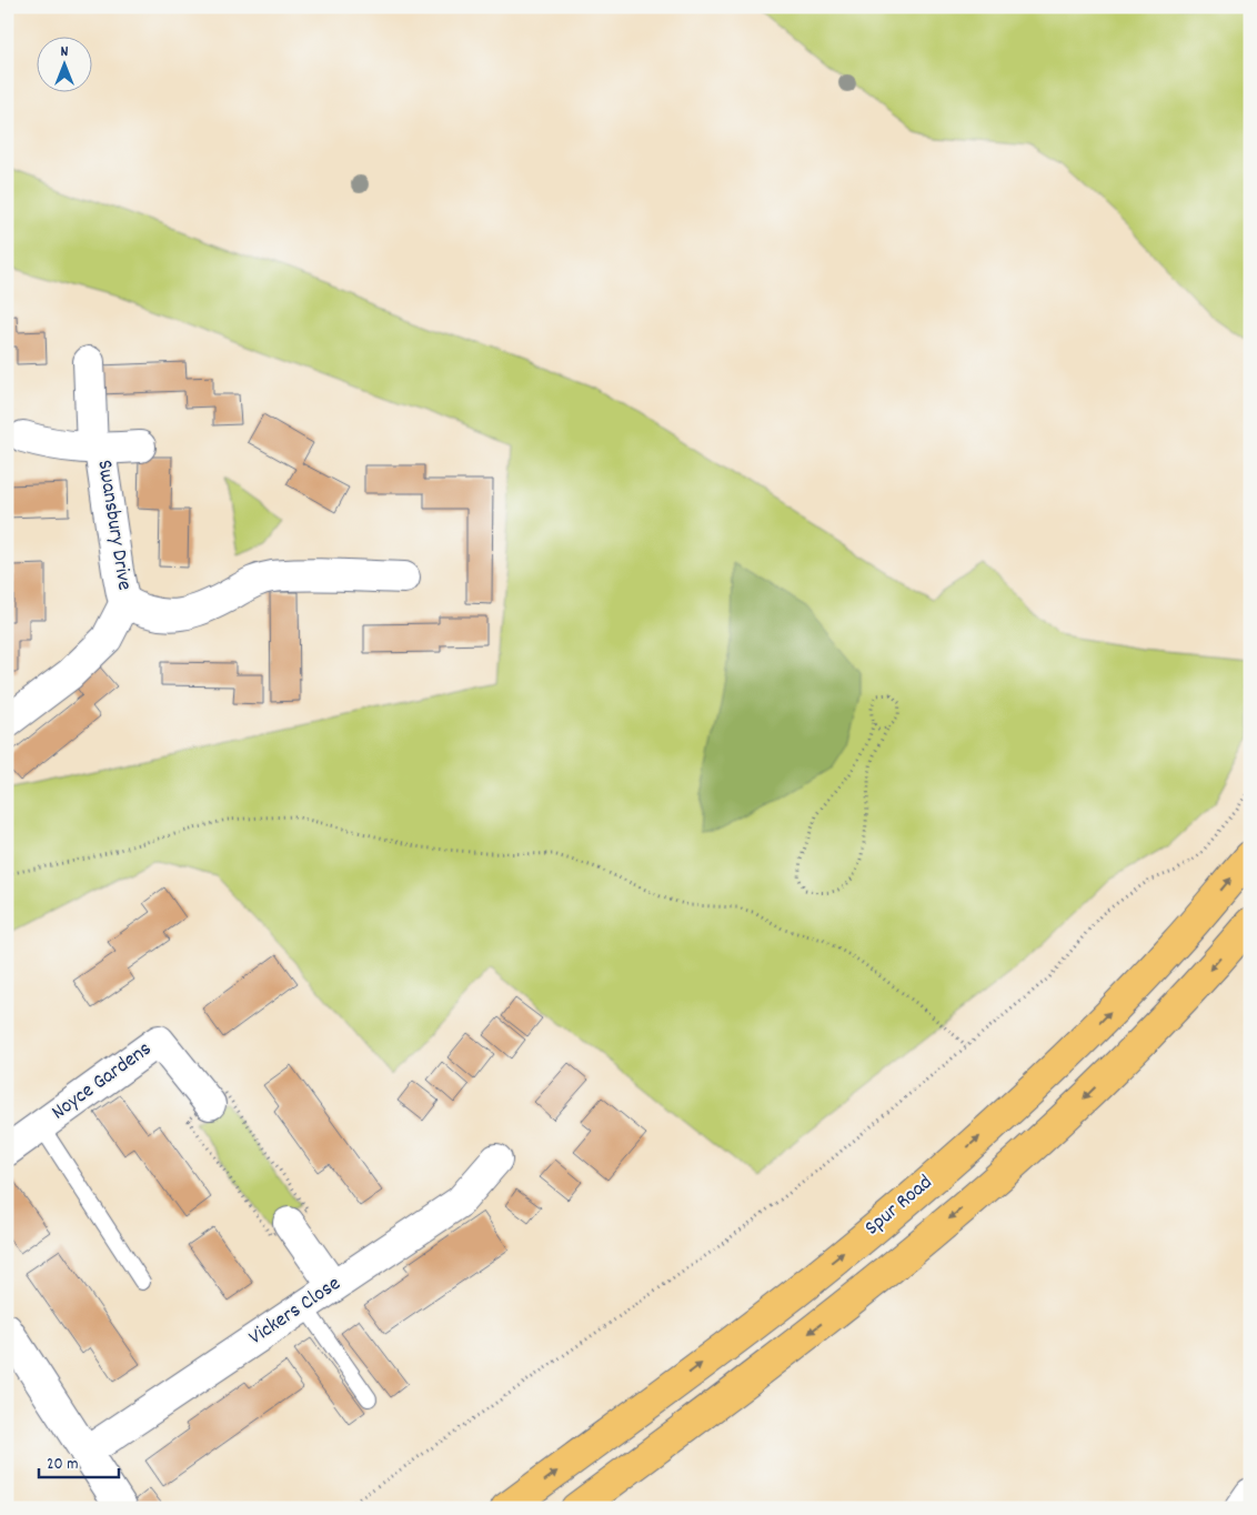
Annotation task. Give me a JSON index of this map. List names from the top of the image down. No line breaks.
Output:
{"streets":{"highway":["Spur Road"],"street":["Swansbury Drive","Noyce Gardens","Vickers Close"]},"scale_bar":"20 m","north":"top"}
